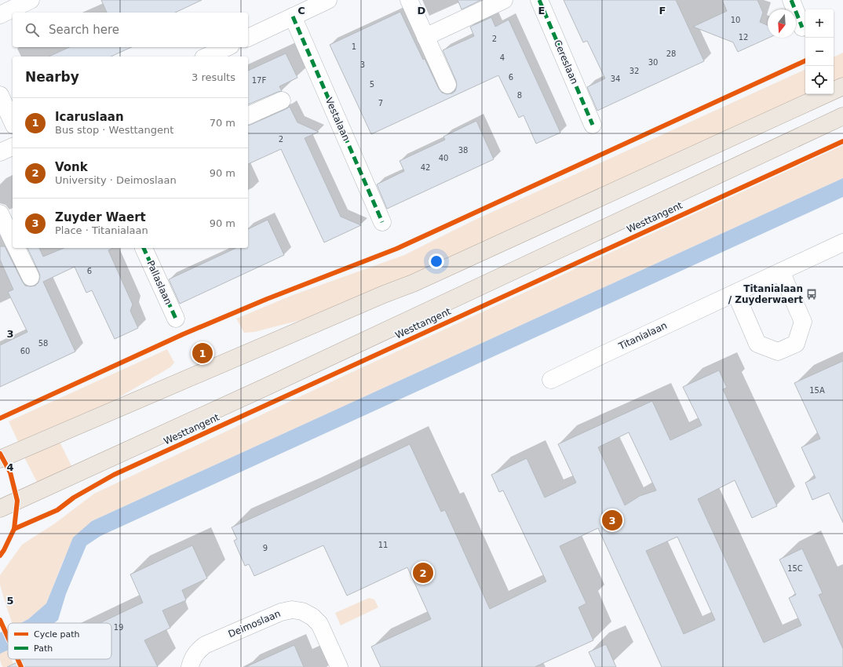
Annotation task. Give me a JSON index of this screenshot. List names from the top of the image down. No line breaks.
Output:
{"streets":{"main road":["Westtangent"],"street":["Cereslaan","Vestalaan","Pallaslaan","Titanialaan","Deimoslaan"]},"places":{"bus stop":["Titanialaan / Zuyderwaert"]},"house_numbers":["10","12","2","1","28","4","30","3","32","6","34","17F","5","8","7","2","38","40","42","6","58","60","15A","11","9","15C","19"],"legend":["Cycle path","Path"],"north":"bottom","page":{"map_buttons":["+","−"],"search":"Search here","heading":["Nearby","3 results"],"list":[{"mark":"1","name":"Icaruslaan","note":"Bus stop · Westtangent","value":"70 m"},{"mark":"2","name":"Vonk","note":"University · Deimoslaan","value":"90 m"},{"mark":"3","name":"Zuyder Waert","note":"Place · Titanialaan","value":"90 m"}],"pins":["1","3","2"]},"grid":{"columns":["C","D","E","F"],"rows":["3","4","5"]}}
